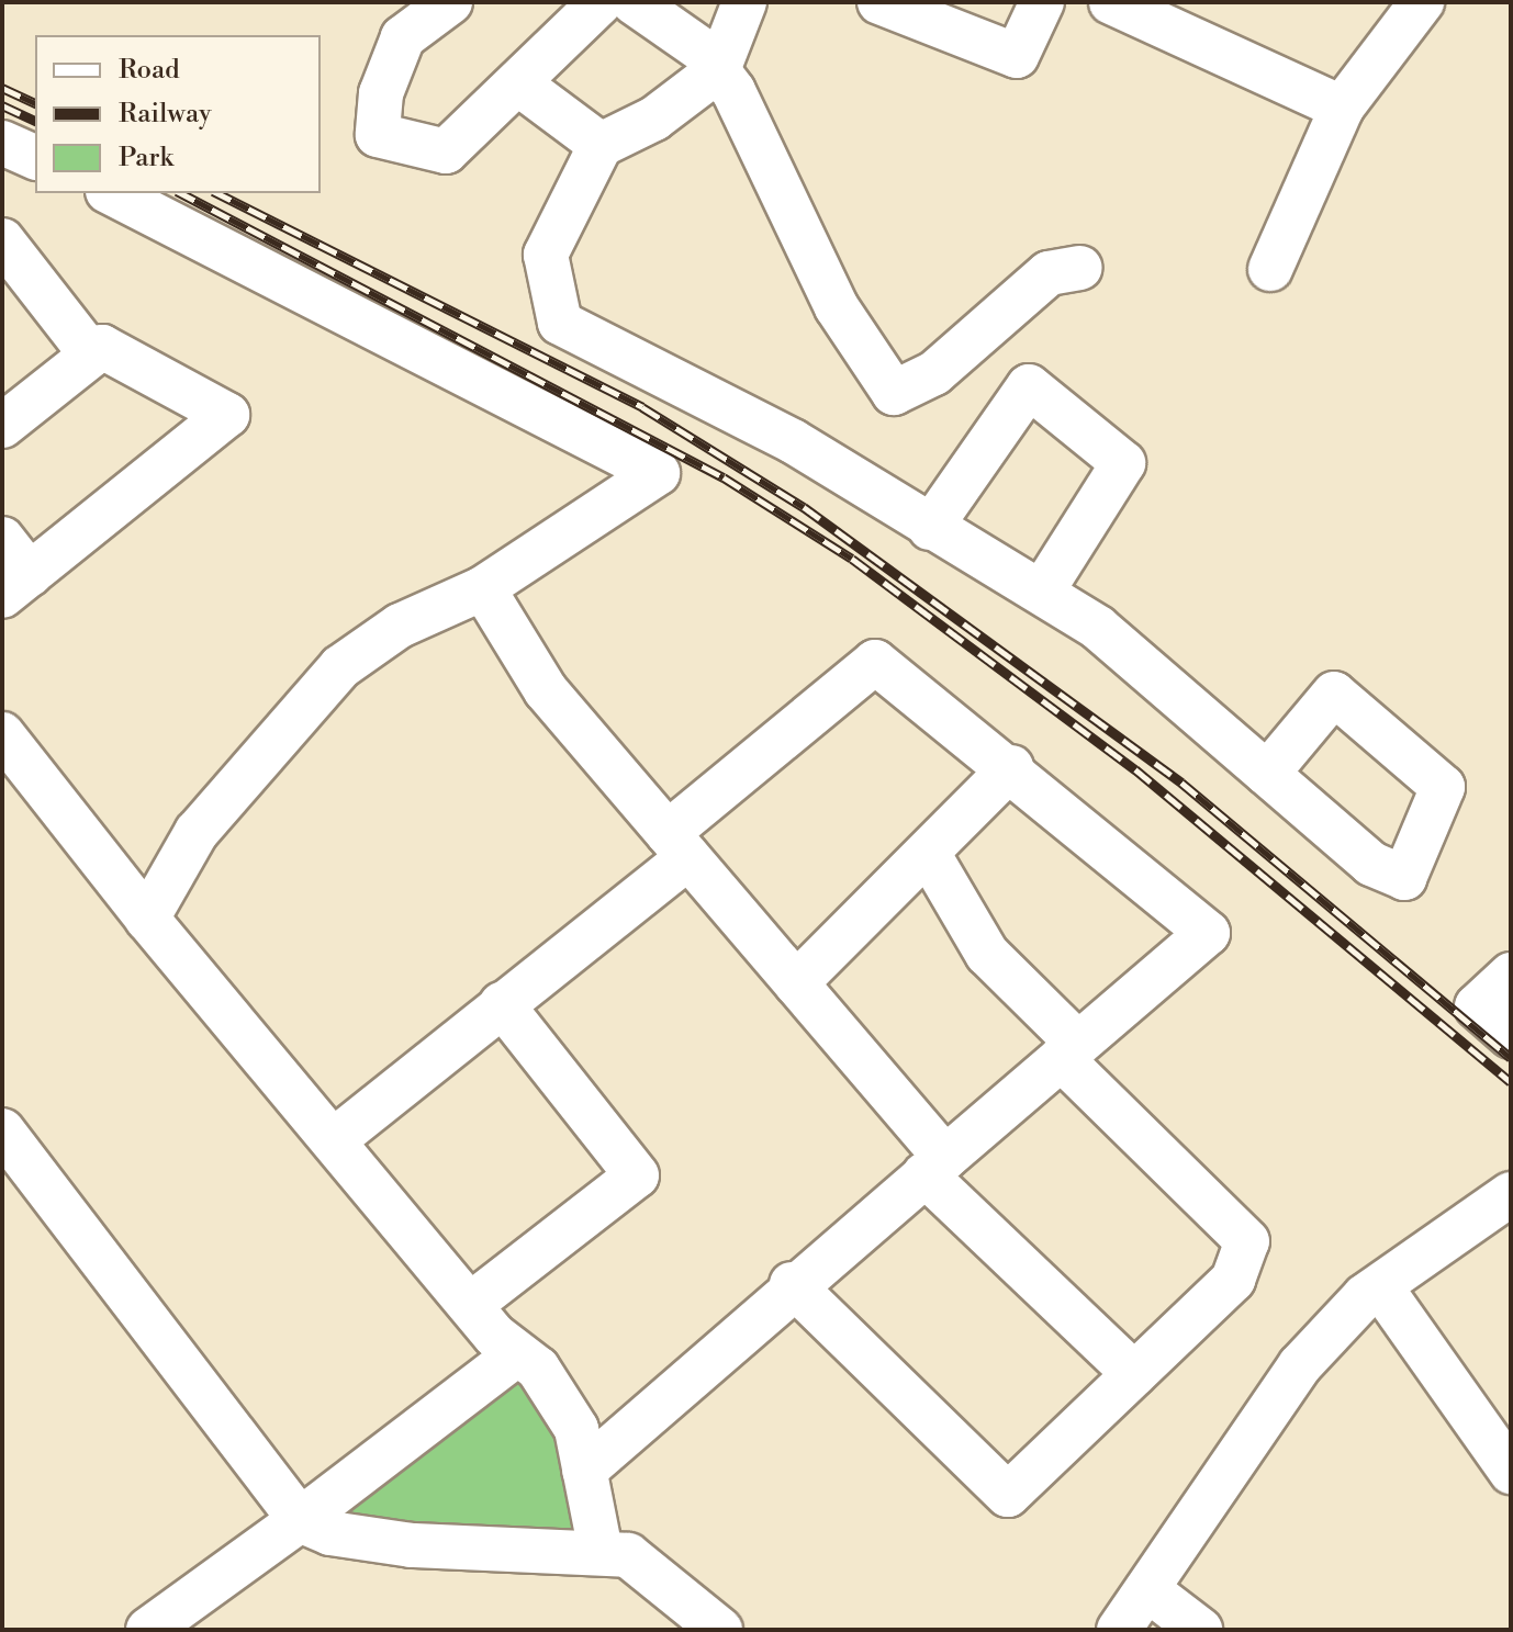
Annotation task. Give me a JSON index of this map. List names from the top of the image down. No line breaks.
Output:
{"legend":["Road","Railway","Park"]}
